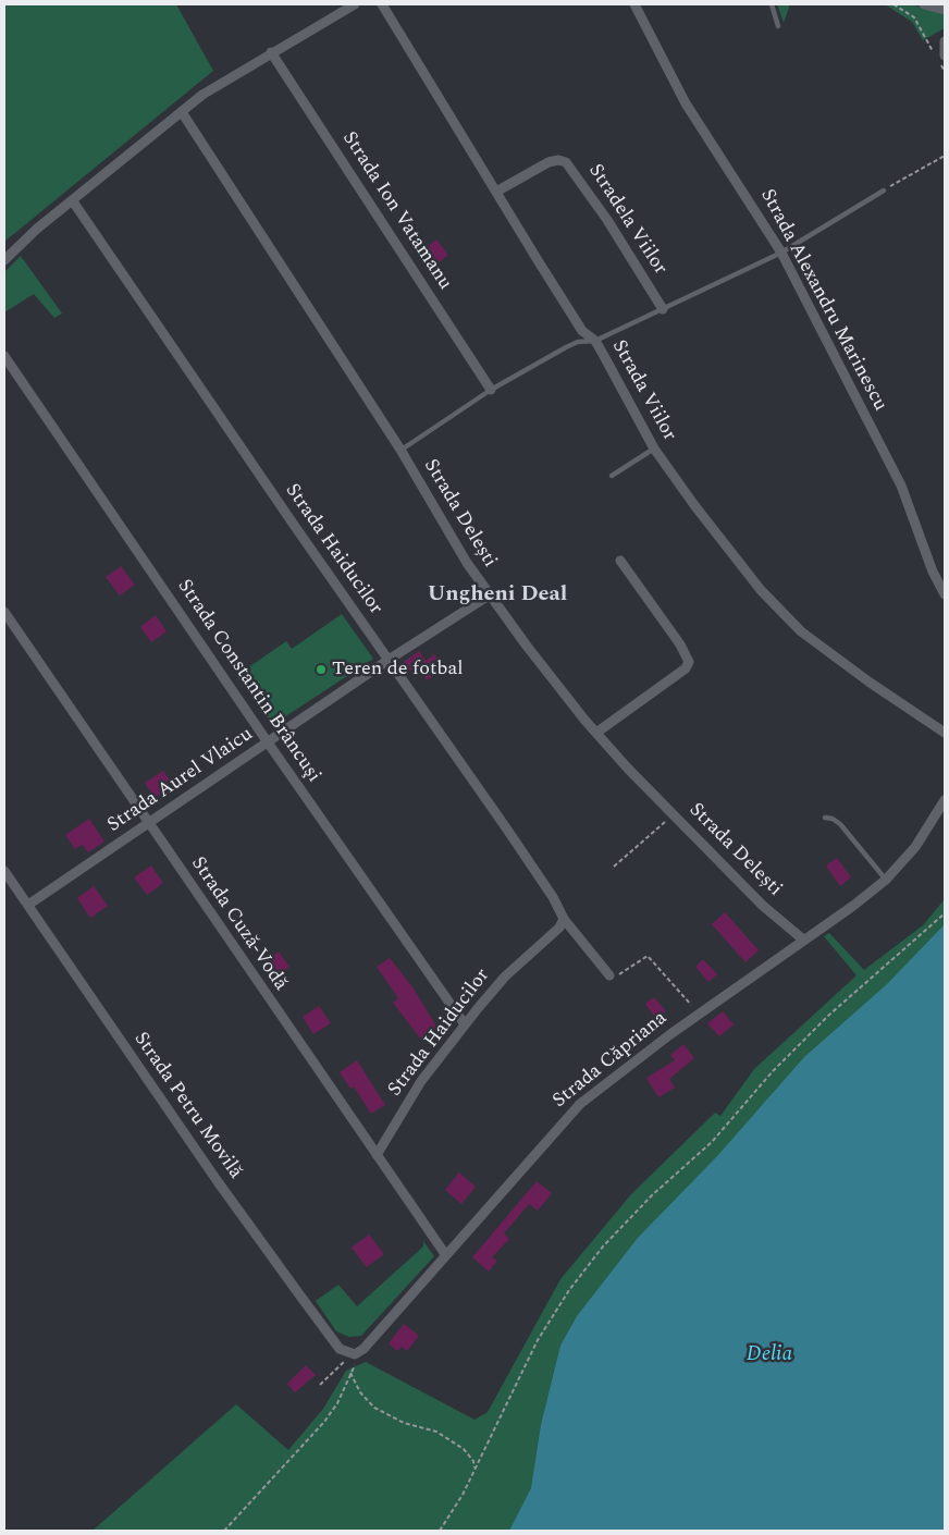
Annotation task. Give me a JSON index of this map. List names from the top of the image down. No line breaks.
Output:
{"streets":{"street":["Strada Ion Vatamanu","Stradela Viilor","Strada Alexandru Marinescu","Strada Viilor","Strada Delești","Strada Haiducilor","Strada Constantin Brâncuşi","Strada Aurel Vlaicu","Strada Cuză-Vodă","Strada Căpriana","Strada Petru Movilă"]},"crossings":[["Stradela Viilor","Strada Viilor"],["Strada Delești","Strada Aurel Vlaicu"],["Strada Delești","Strada Căpriana"],["Strada Haiducilor","Strada Constantin Brâncuşi"],["Strada Haiducilor","Strada Aurel Vlaicu"],["Strada Haiducilor","Strada Cuză-Vodă"],["Strada Constantin Brâncuşi","Strada Aurel Vlaicu"],["Strada Aurel Vlaicu","Strada Cuză-Vodă"],["Strada Aurel Vlaicu","Strada Petru Movilă"],["Strada Cuză-Vodă","Strada Căpriana"],["Strada Căpriana","Strada Petru Movilă"]],"districts":["Ungheni Deal"],"water":["Delia"],"places":["Teren de fotbal"]}
